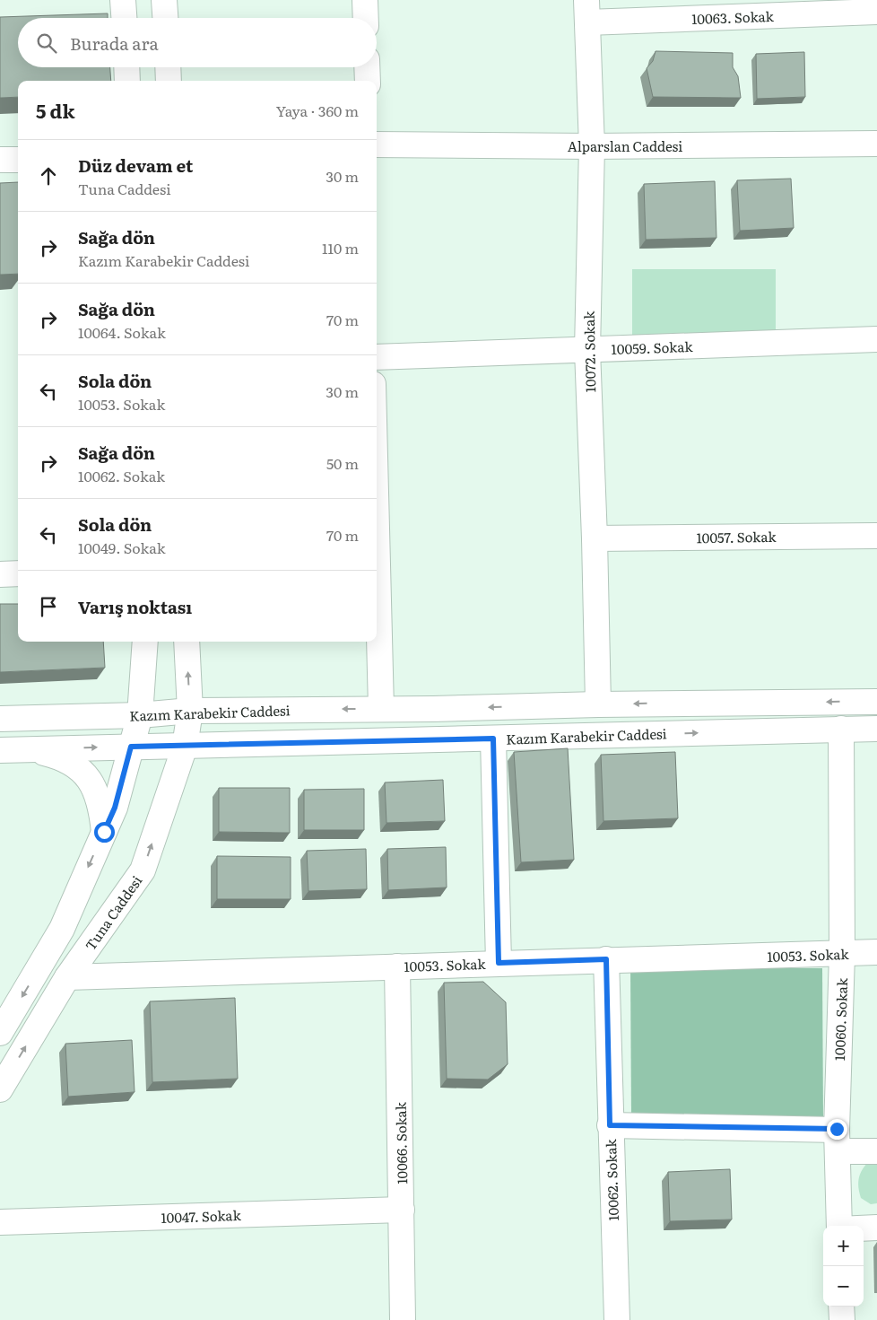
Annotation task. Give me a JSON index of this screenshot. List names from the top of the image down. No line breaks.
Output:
{"streets":{"street":["10063. Sokak","Alparslan Caddesi","10059. Sokak","10072. Sokak","10057. Sokak","Kazım Karabekir Caddesi","Tuna Caddesi","10053. Sokak","10060. Sokak","10066. Sokak","10062. Sokak","10047. Sokak"]},"crossings":[["10063. Sokak","10072. Sokak"],["Alparslan Caddesi","10072. Sokak"],["10059. Sokak","10072. Sokak"],["10072. Sokak","10057. Sokak"],["10072. Sokak","Kazım Karabekir Caddesi"],["Kazım Karabekir Caddesi","Tuna Caddesi"],["Kazım Karabekir Caddesi","10060. Sokak"],["Tuna Caddesi","10053. Sokak"],["10053. Sokak","10060. Sokak"],["10053. Sokak","10066. Sokak"],["10053. Sokak","10062. Sokak"],["10066. Sokak","10047. Sokak"]],"page":{"search":"Burada ara","heading":["5 dk","Yaya · 360 m"],"list":[["Düz devam et","Tuna Caddesi","30 m"],["Sağa dön","Kazım Karabekir Caddesi","110 m"],["Sağa dön","10064. Sokak","70 m"],["Sola dön","10053. Sokak","30 m"],["Sağa dön","10062. Sokak","50 m"],["Sola dön","10049. Sokak","70 m"],"Varış noktası"],"map_buttons":["+","−"]}}
